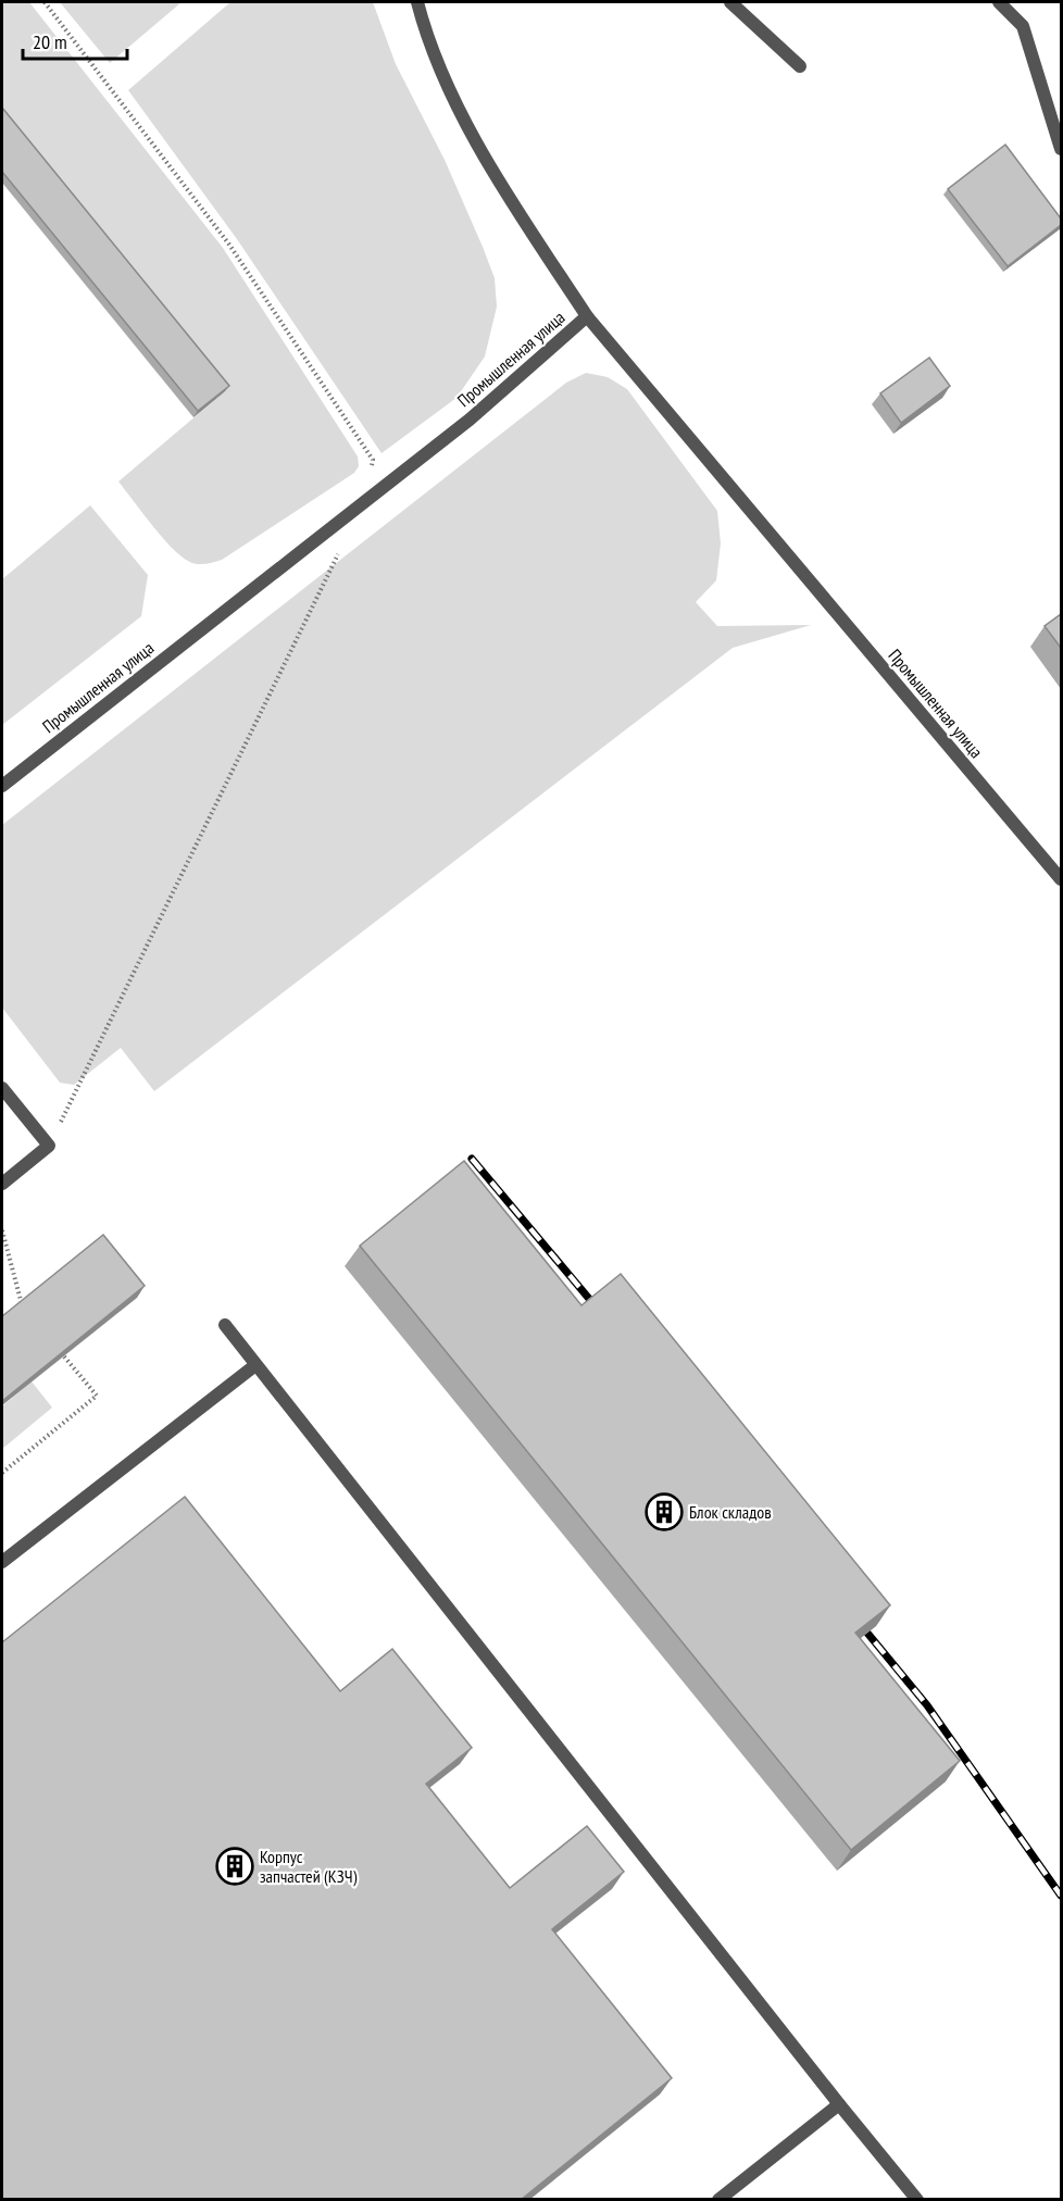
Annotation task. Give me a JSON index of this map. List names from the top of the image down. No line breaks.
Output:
{"streets":{"street":["Промышленная улица"]},"places":{"building":["Блок складов","Корпус запчастей (КЗЧ)"]},"scale_bar":"20 m"}
